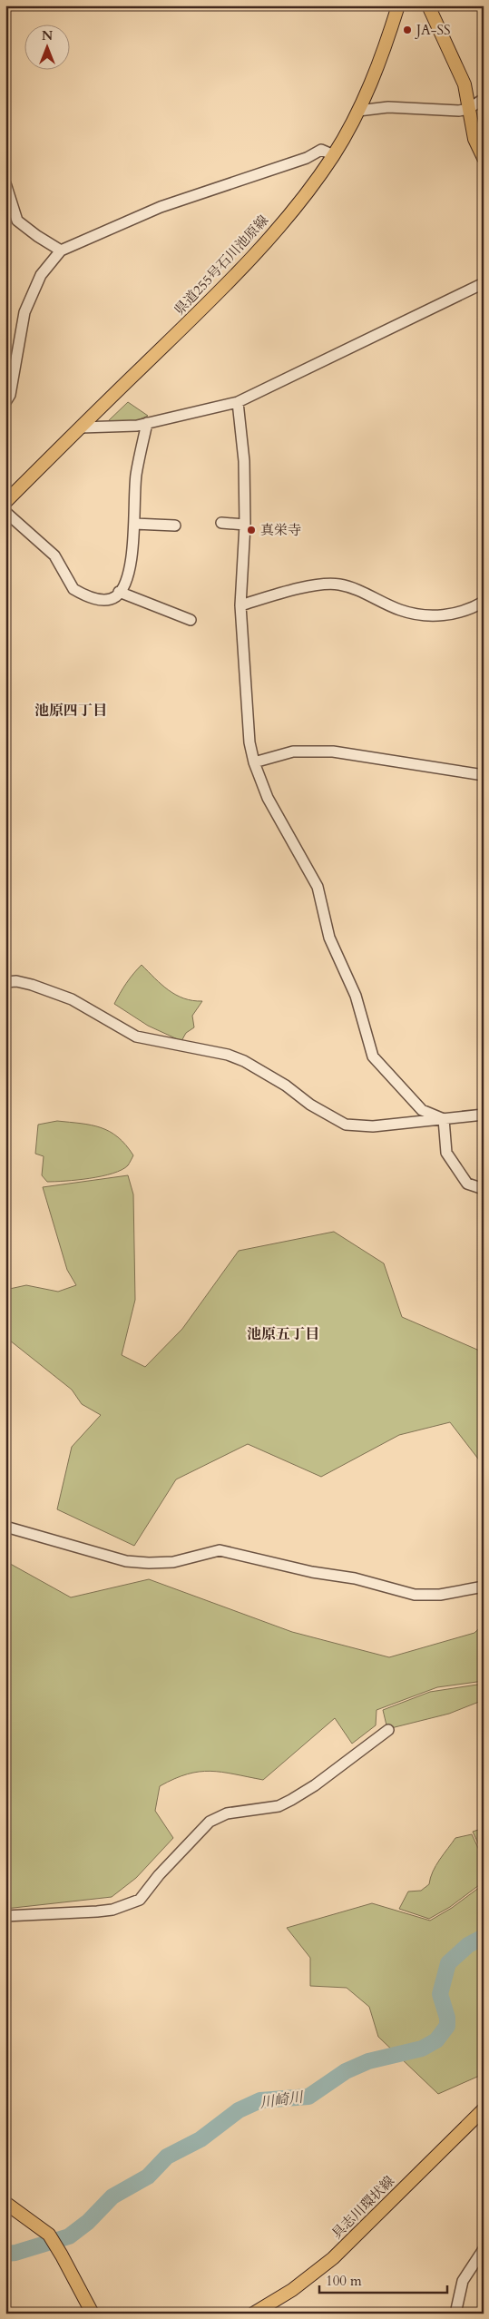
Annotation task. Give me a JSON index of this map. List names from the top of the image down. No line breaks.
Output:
{"streets":{"main road":["県道255号石川池原線","具志川環状線"]},"districts":["池原四丁目","池原五丁目"],"water":["川崎川"],"places":["JA-SS","真栄寺"],"scale_bar":"100 m","north":"top"}
